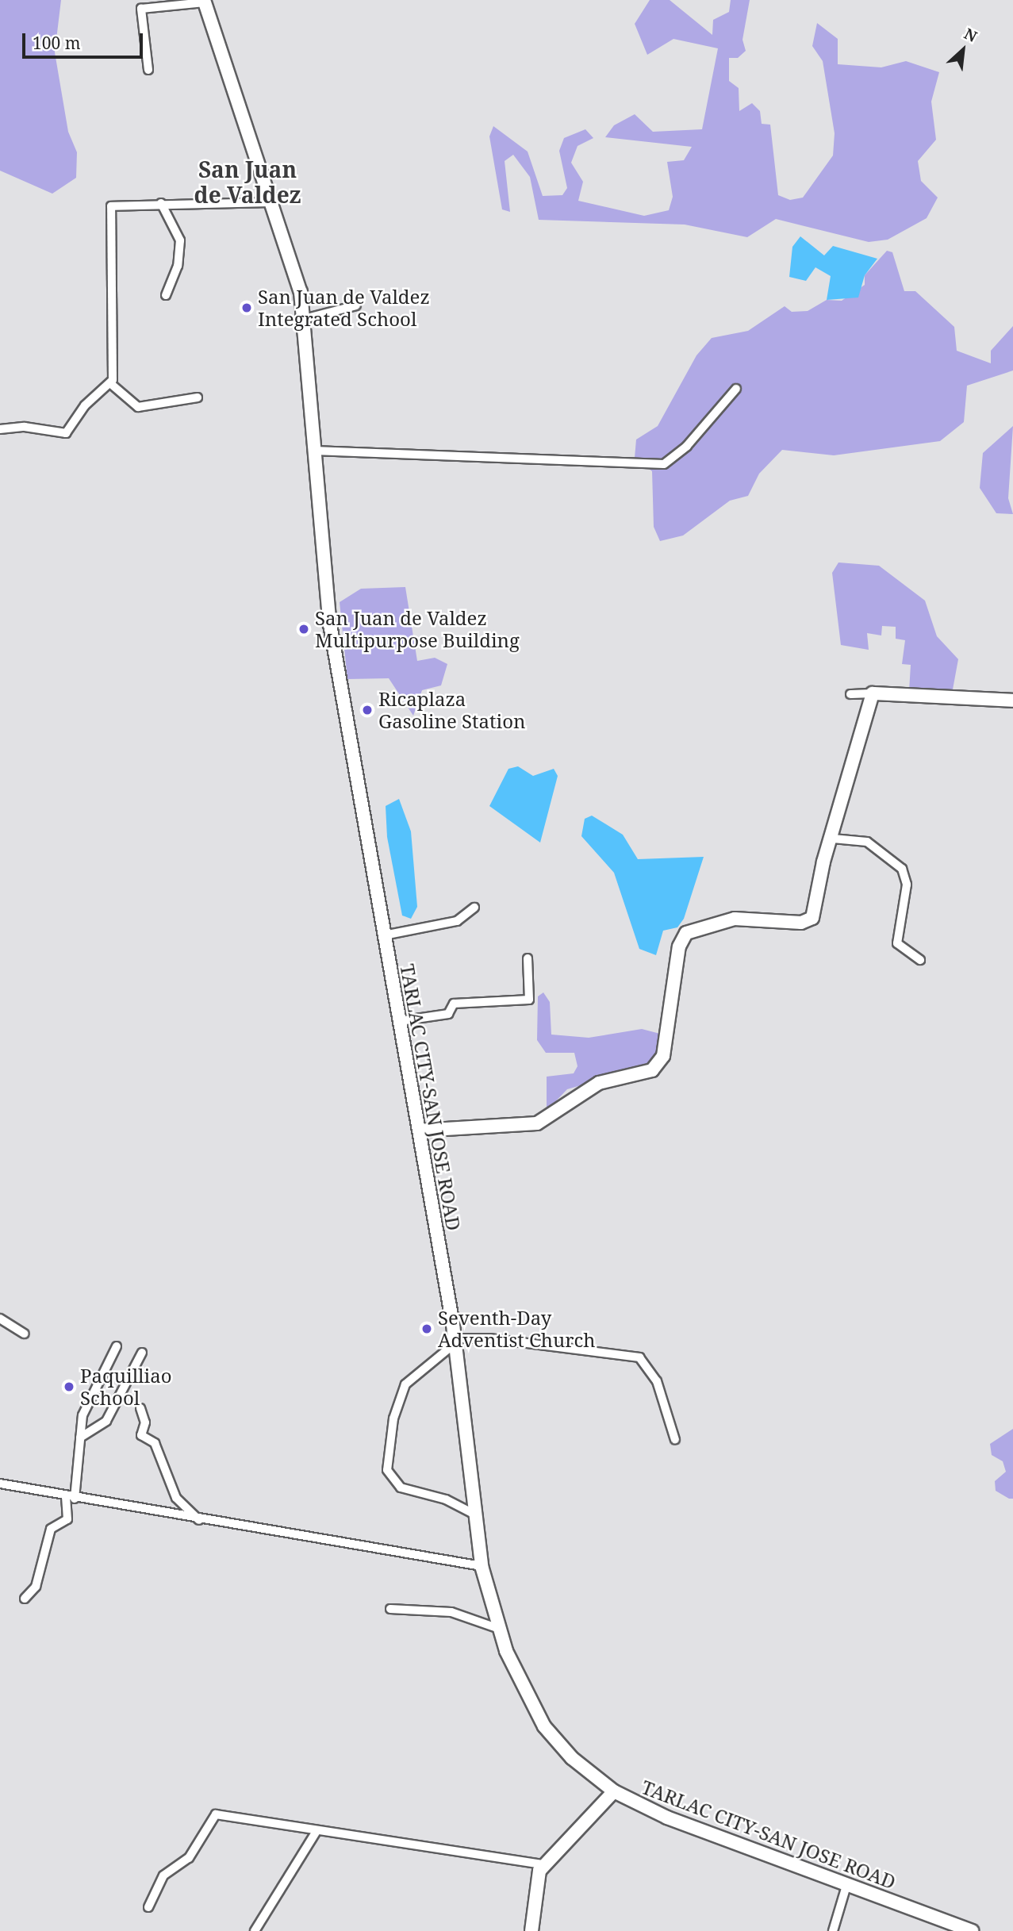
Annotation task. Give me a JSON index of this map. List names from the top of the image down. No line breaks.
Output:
{"streets":{"main road":["TARLAC CITY-SAN JOSE ROAD"]},"districts":["San Juan de Valdez"],"places":["San Juan de Valdez Integrated School","San Juan de Valdez Multipurpose Building","Ricaplaza Gasoline Station","Seventh-Day Adventist Church","Paquilliao School"],"scale_bar":"100 m","north":"top right"}
